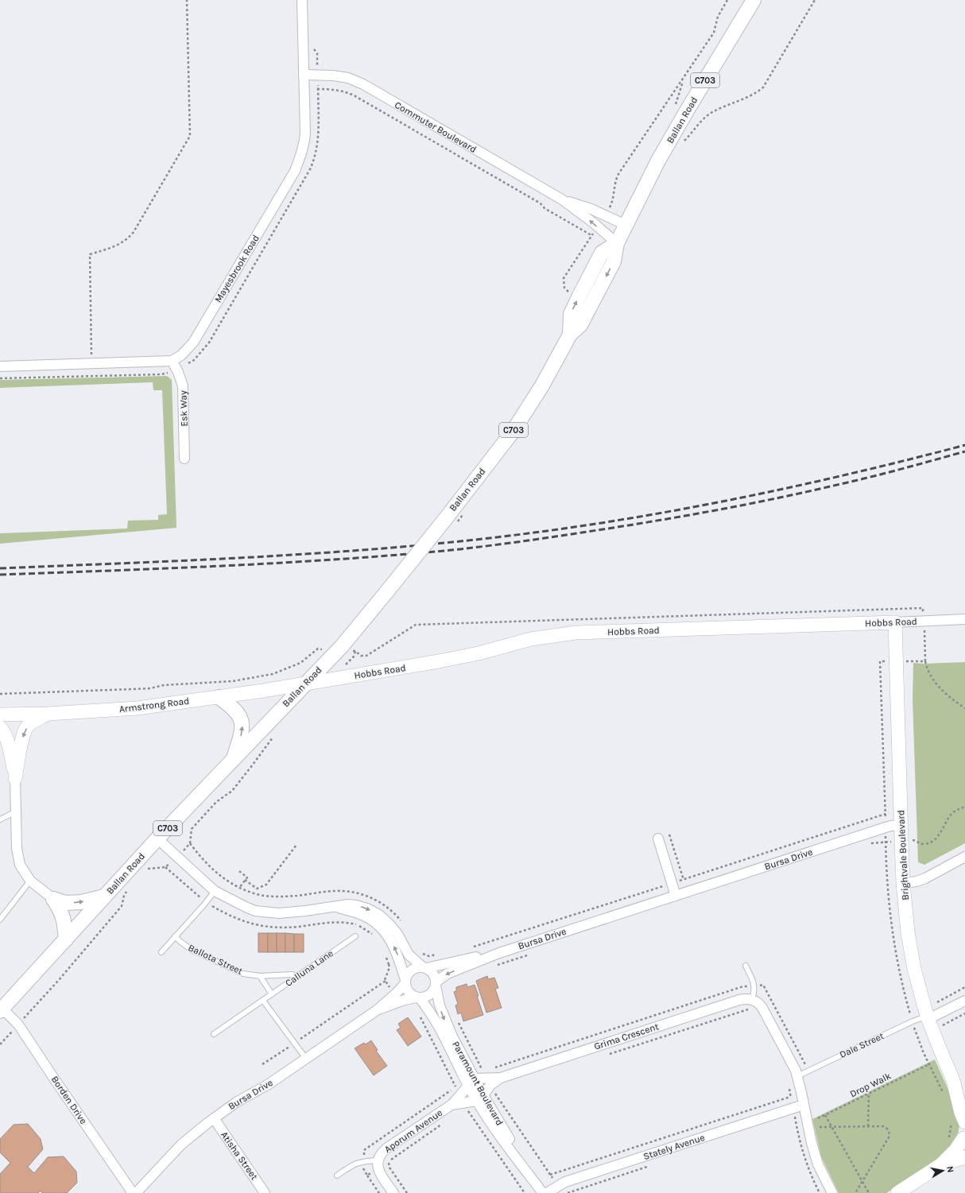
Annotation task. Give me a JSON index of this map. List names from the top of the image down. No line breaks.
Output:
{"streets":{"main road":["C703","Ballan Road"],"street":["Commuter Boulevard","Mayesbrook Road","Esk Way","Hobbs Road","Armstrong Road","Brightvale Boulevard","Bursa Drive","Grima Crescent","Paramount Boulevard","Borden Drive","Aporum Avenue","Stately Avenue","Atisha Street"],"lane":["Ballota Street","Calluna Lane","Dale Street"],"path":["Drop Walk"]},"crossings":[["Ballan Road","Commuter Boulevard"],["Ballan Road","Hobbs Road"],["Ballan Road","Armstrong Road"],["Ballan Road","Borden Drive"],["Commuter Boulevard","Mayesbrook Road"],["Mayesbrook Road","Esk Way"],["Hobbs Road","Armstrong Road"],["Hobbs Road","Brightvale Boulevard"],["Brightvale Boulevard","Bursa Drive"],["Brightvale Boulevard","Dale Street"],["Bursa Drive","Paramount Boulevard"],["Bursa Drive","Atisha Street"],["Ballota Street","Calluna Lane"],["Grima Crescent","Paramount Boulevard"],["Grima Crescent","Aporum Avenue"],["Paramount Boulevard","Aporum Avenue"]],"north":"right"}
